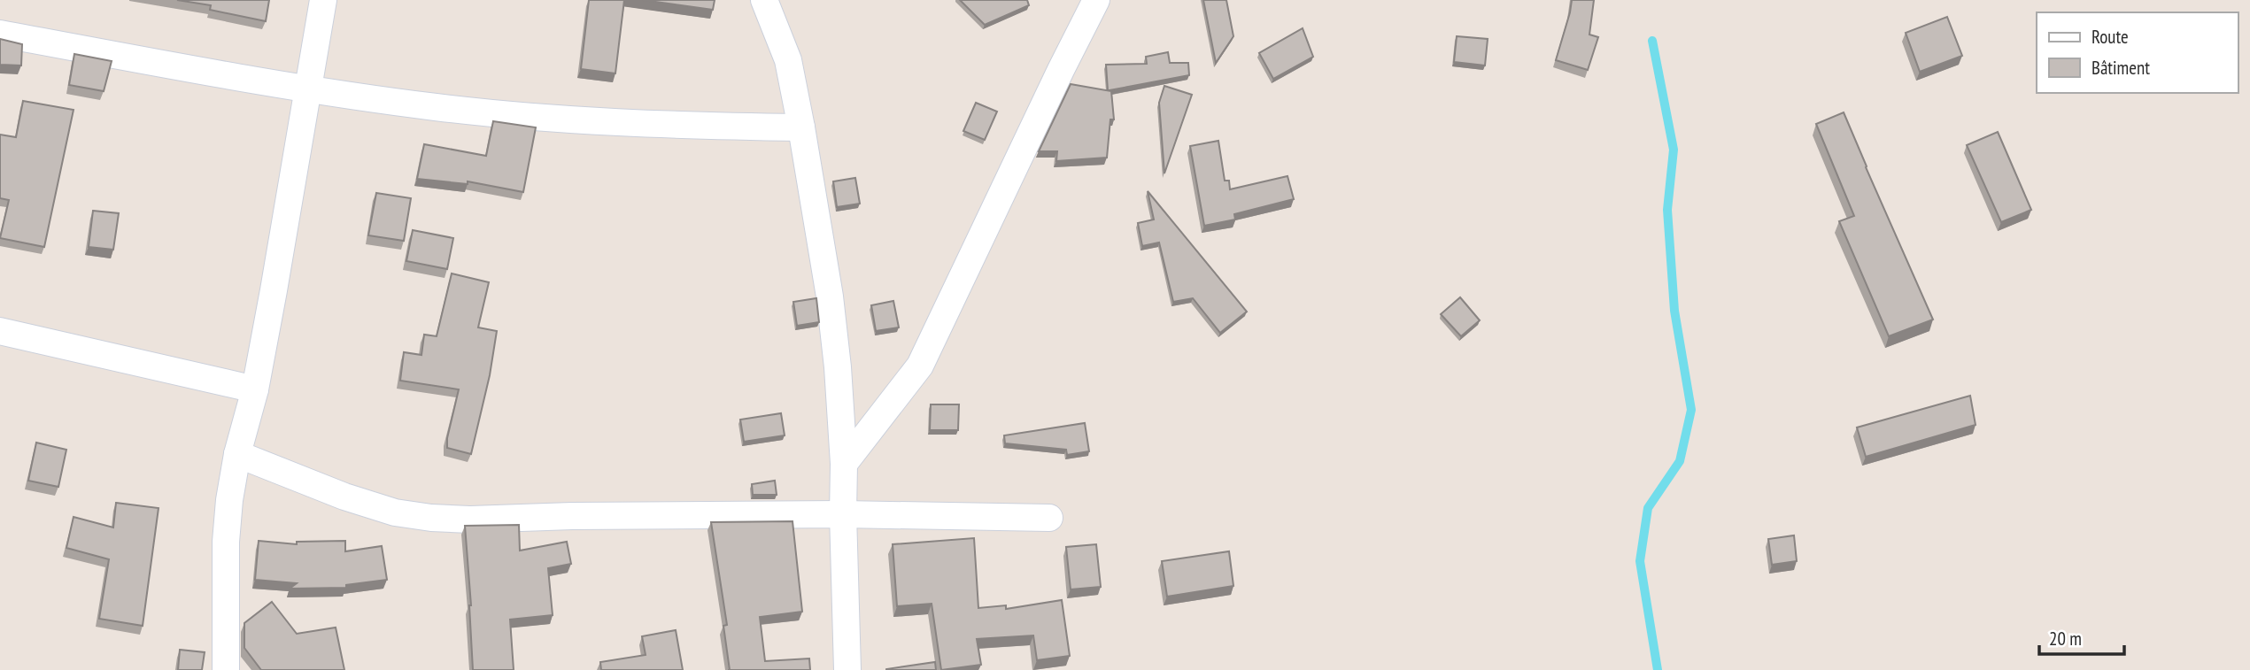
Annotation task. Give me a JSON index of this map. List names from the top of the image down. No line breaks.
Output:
{"legend":["Route","Bâtiment"],"scale_bar":"20 m"}
